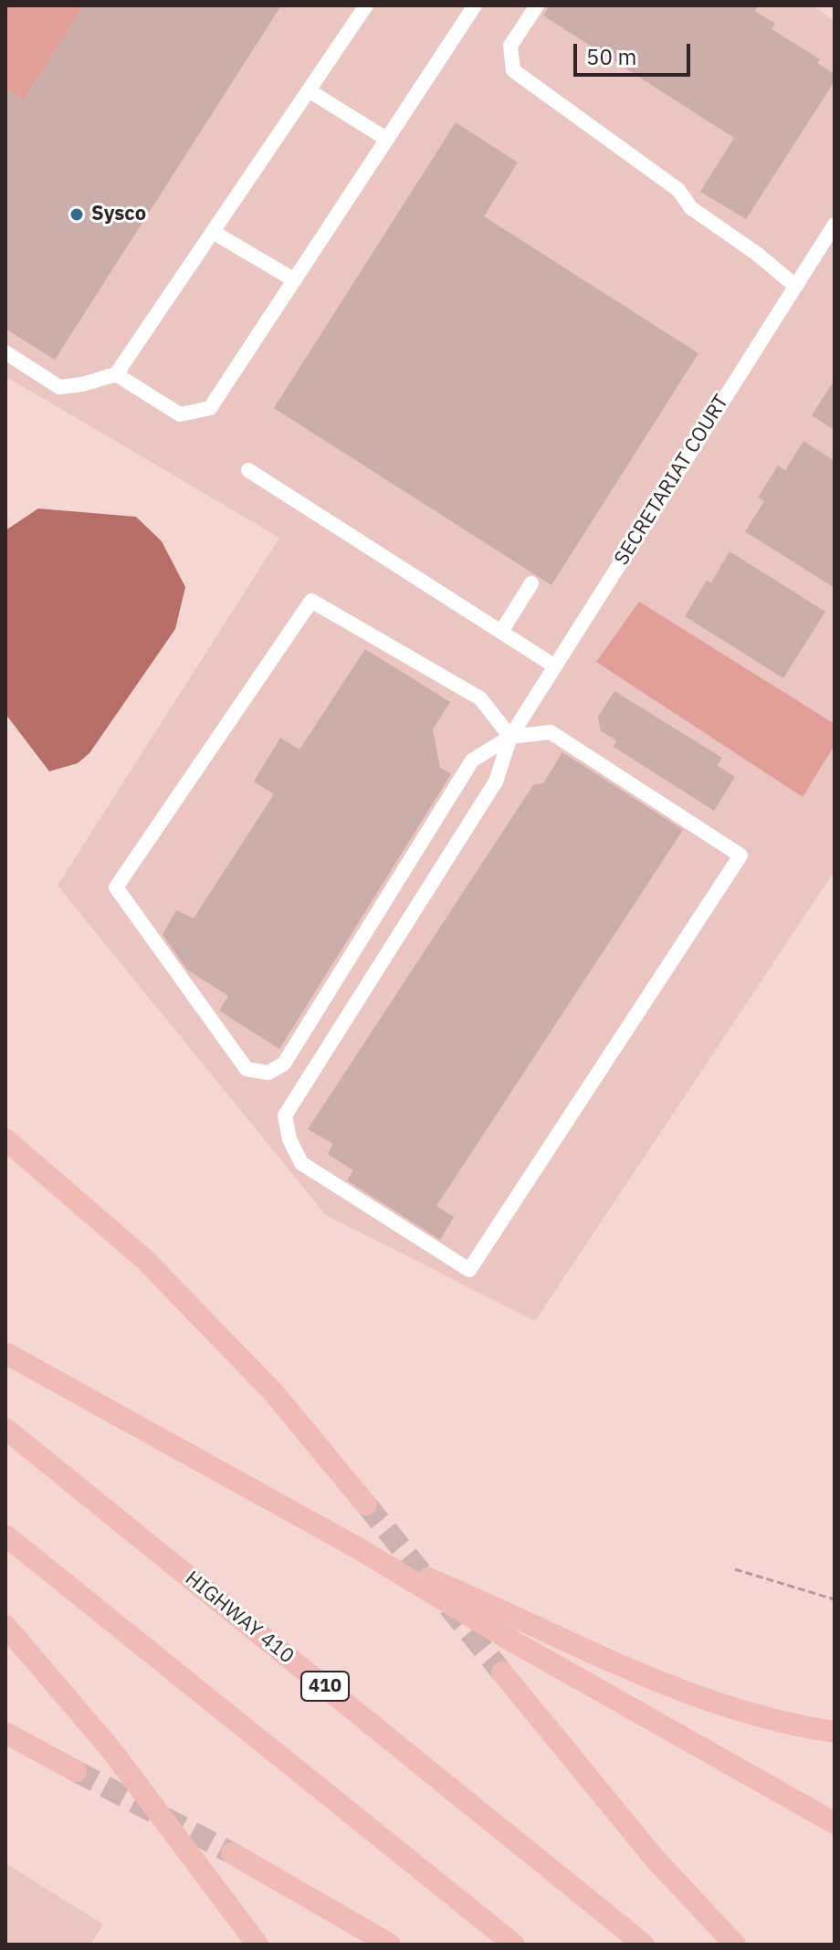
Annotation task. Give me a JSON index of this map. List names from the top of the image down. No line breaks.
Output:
{"streets":{"highway":["HIGHWAY 410","410"],"street":["SECRETARIAT COURT"]},"places":["Sysco"],"scale_bar":"50 m"}
